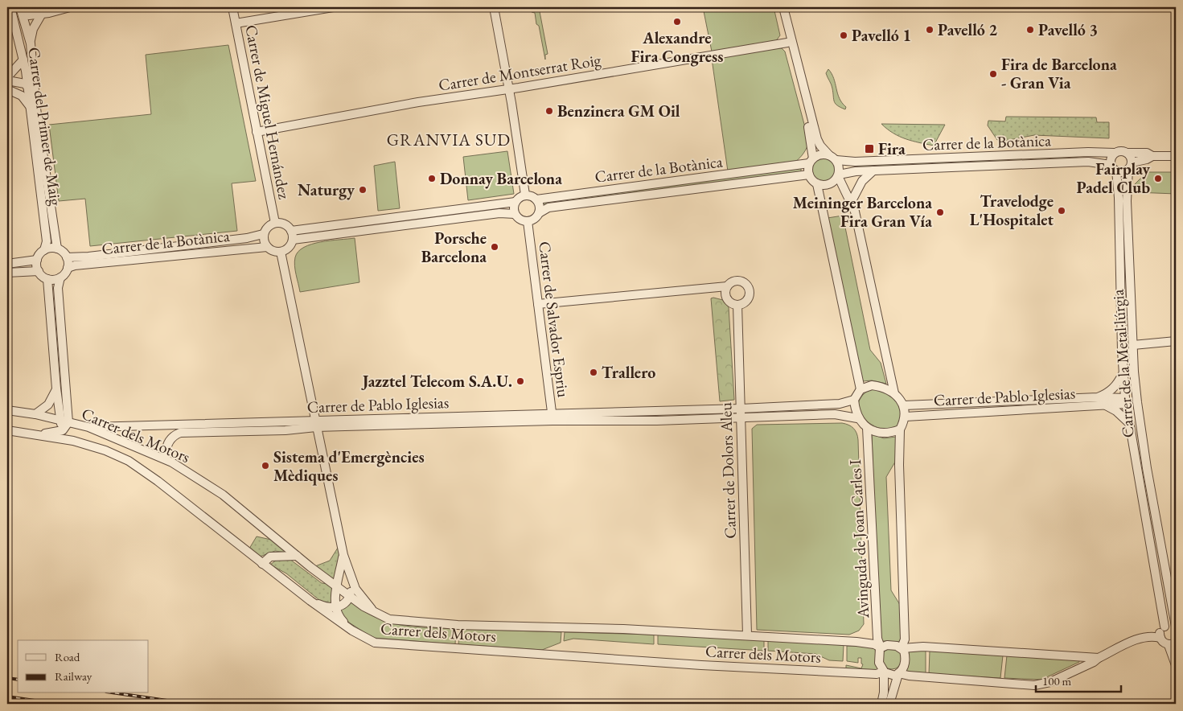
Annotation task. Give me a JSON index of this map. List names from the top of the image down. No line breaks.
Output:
{"streets":{"street":["Carrer de Montserrat Roig","Carrer de Miguel Hernández","Carrer del Primer de Maig","Carrer de la Botànica","Carrer de Salvador Espriu","Carrer de la Metal·lúrgia","Carrer de Pablo Iglesias","Carrer dels Motors","Carrer de Dolors Aleu","Avinguda de Joan Carles I"]},"crossings":[["Carrer de Montserrat Roig","Carrer de Miguel Hernández"],["Carrer de Miguel Hernández","Carrer de la Botànica"],["Carrer del Primer de Maig","Carrer de la Botànica"],["Carrer de la Botànica","Carrer de Salvador Espriu"],["Carrer de la Botànica","Carrer de la Metal·lúrgia"],["Carrer de Salvador Espriu","Carrer de Pablo Iglesias"],["Carrer de la Metal·lúrgia","Carrer de Pablo Iglesias"],["Carrer de Pablo Iglesias","Carrer dels Motors"],["Carrer de Pablo Iglesias","Carrer de Dolors Aleu"],["Carrer de Pablo Iglesias","Avinguda de Joan Carles I"],["Carrer dels Motors","Carrer de Dolors Aleu"],["Carrer dels Motors","Avinguda de Joan Carles I"]],"districts":["GRANVIA SUD"],"places":{"other":["Alexandre Fira Congress","Pavelló 2","Pavelló 3","Pavelló 1","Fira de Barcelona - Gran Via","Benzinera GM Oil","Donnay Barcelona","Fairplay Padel Club","Naturgy","Travelodge L'Hospitalet","Meininger Barcelona Fira Gran Vía","Porsche Barcelona","Trallero","Jazztel Telecom S.A.U.","Sistema d'Emergències Mèdiques"],"transit":["Fira"]},"legend":["Road","Railway"],"scale_bar":"100 m"}
